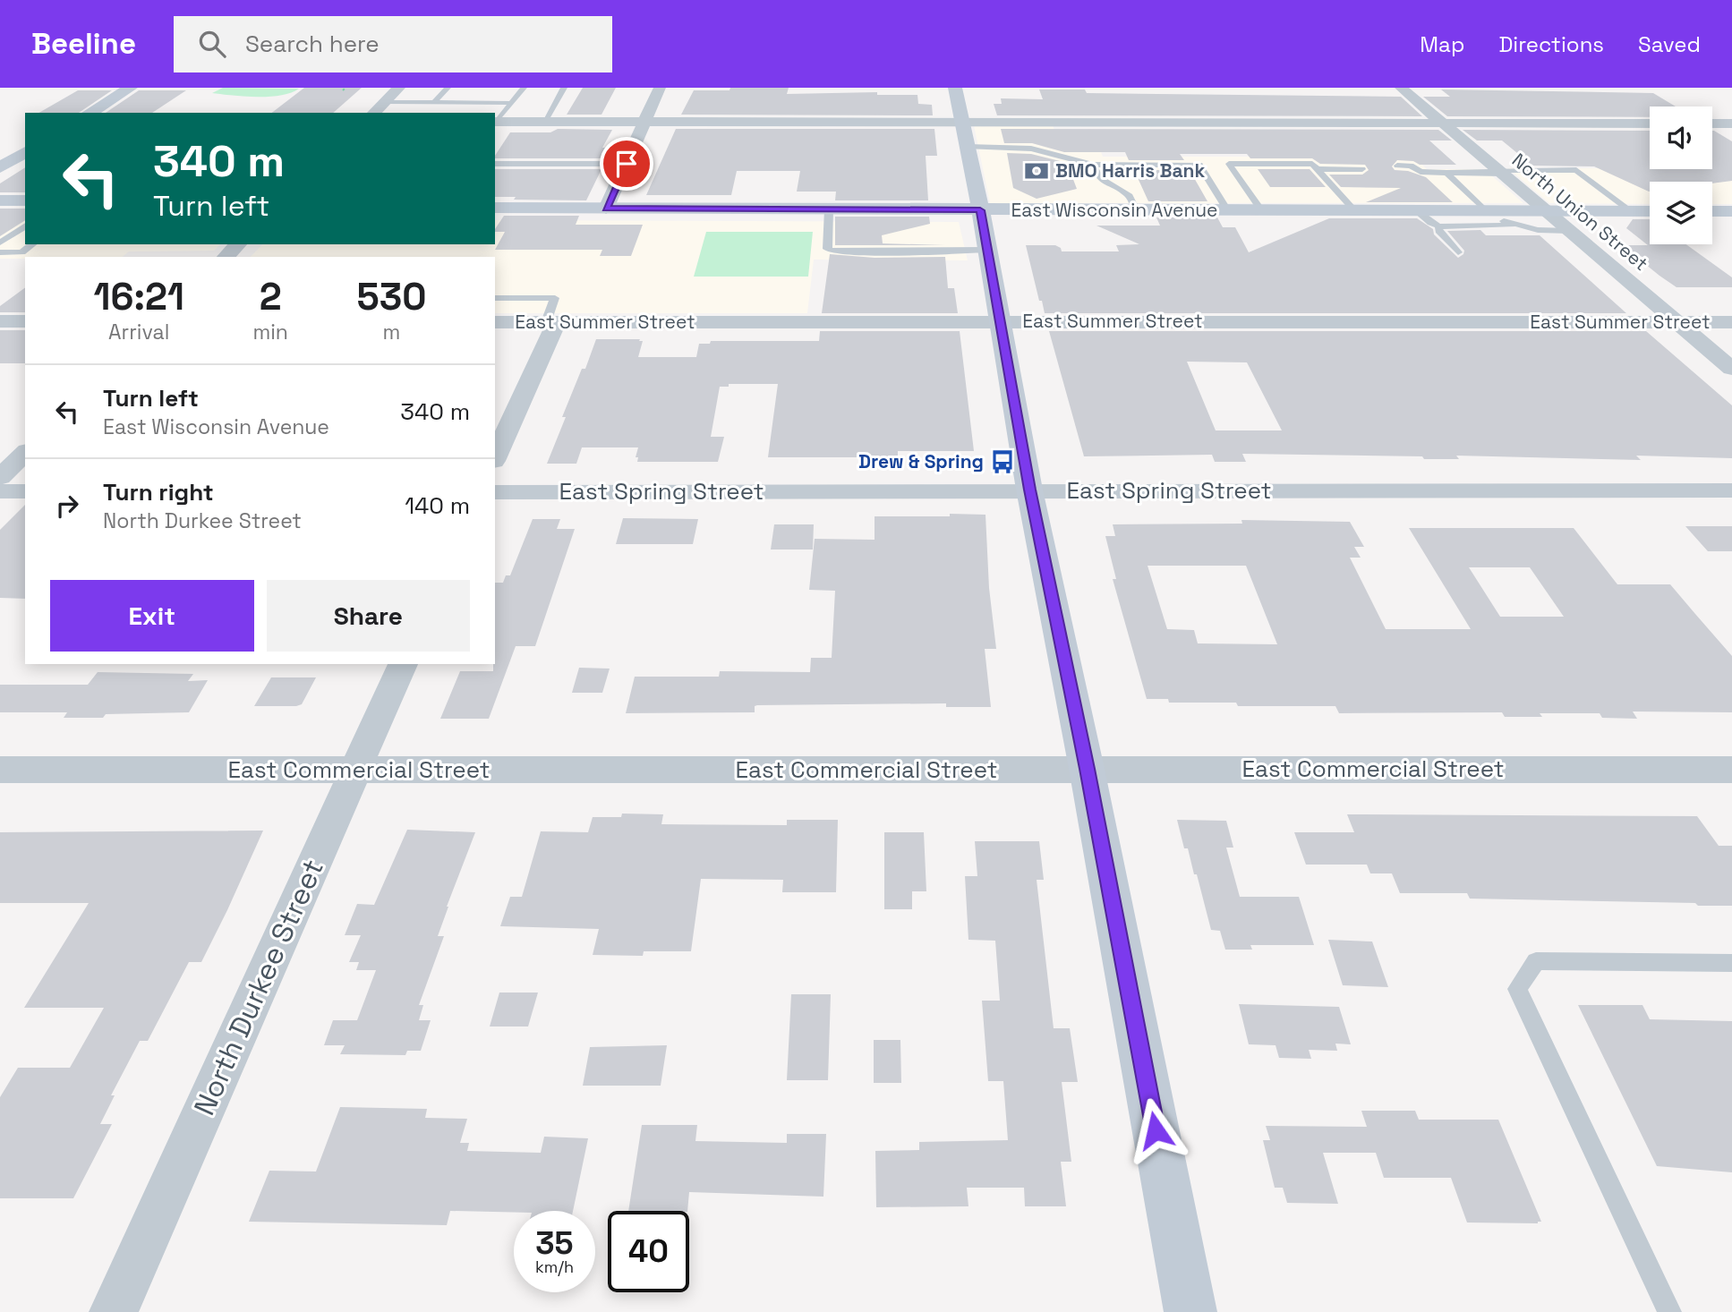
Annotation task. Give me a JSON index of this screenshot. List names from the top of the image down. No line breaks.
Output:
{"streets":{"main road":["East Wisconsin Avenue"],"street":["North Union Street","East Summer Street","East Spring Street","East Commercial Street","North Durkee Street"]},"crossings":[["East Wisconsin Avenue","North Union Street"],["North Union Street","East Summer Street"],["East Commercial Street","North Durkee Street"]],"places":{"bank":["BMO Harris Bank"],"bus stop":["Drew & Spring"]},"page":{"header":"Beeline","search":"Search here","nav":["Map","Directions","Saved"],"turn":["340 m","Turn left"],"eta":["16:21","Arrival","2","min","530","m"],"list":[{"name":"Turn left","note":"East Wisconsin Avenue","value":"340 m"},{"name":"Turn right","note":"North Durkee Street","value":"140 m"}],"buttons":["Exit","Share"],"speed":"35 km/h","limit":"40"}}
